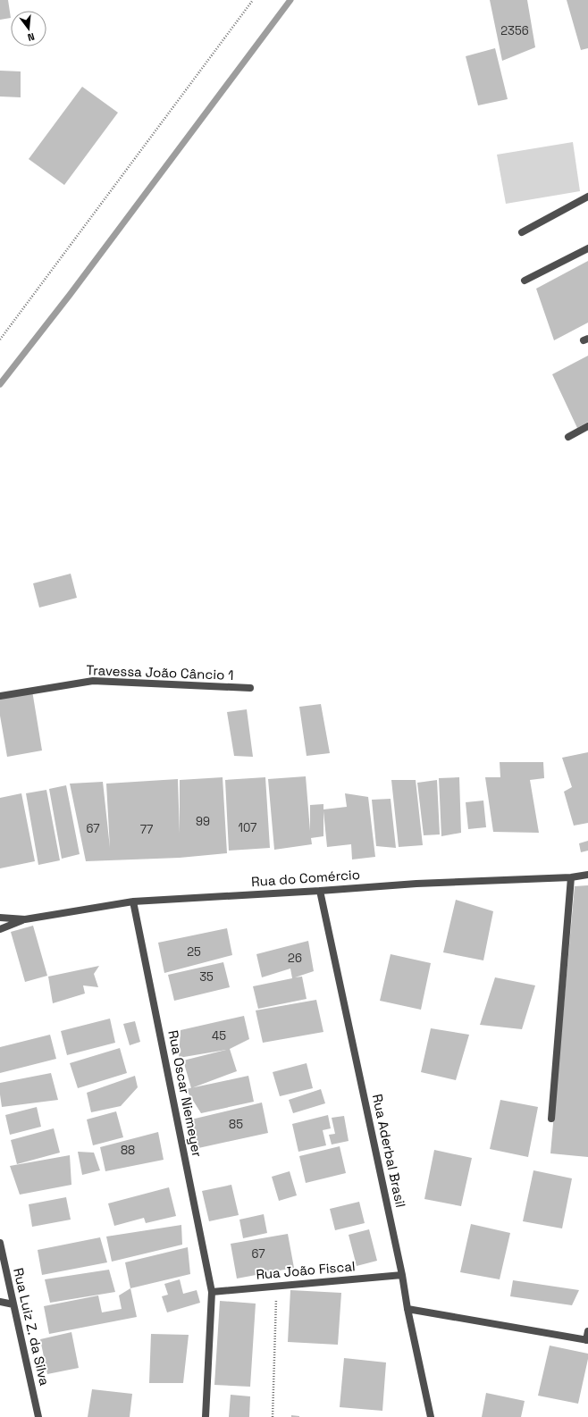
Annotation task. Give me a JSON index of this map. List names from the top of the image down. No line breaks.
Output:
{"streets":{"street":["Travessa João Câncio 1","Rua do Comércio","Rua Oscar Niemeyer","Rua Aderbal Brasil","Rua João Fiscal","Rua Luiz Z. da Silva"]},"crossings":[["Rua do Comércio","Rua Oscar Niemeyer"],["Rua do Comércio","Rua Aderbal Brasil"],["Rua Oscar Niemeyer","Rua João Fiscal"],["Rua Aderbal Brasil","Rua João Fiscal"]],"house_numbers":["2356","99","107","67","77","25","26","35","45","85","88","67"],"north":"bottom"}
